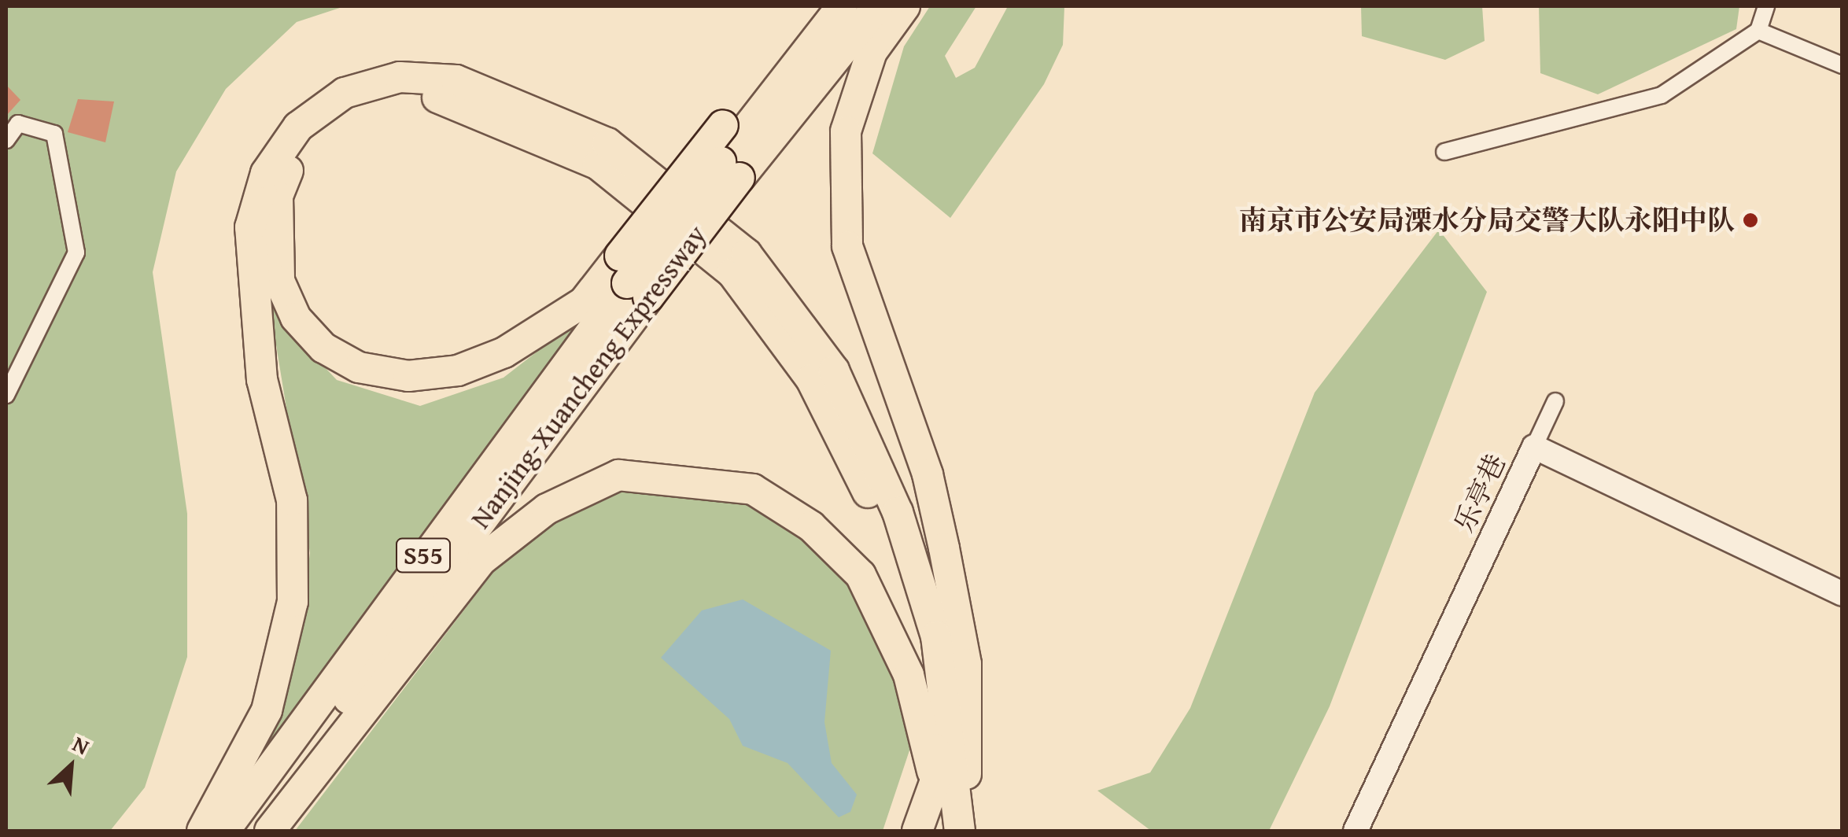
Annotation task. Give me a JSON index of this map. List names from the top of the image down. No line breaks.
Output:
{"streets":{"highway":["Nanjing-Xuancheng Expressway","S55"],"street":["乐亭巷"]},"places":["南京市公安局溧水分局交警大队永阳中队"],"north":"top right"}
